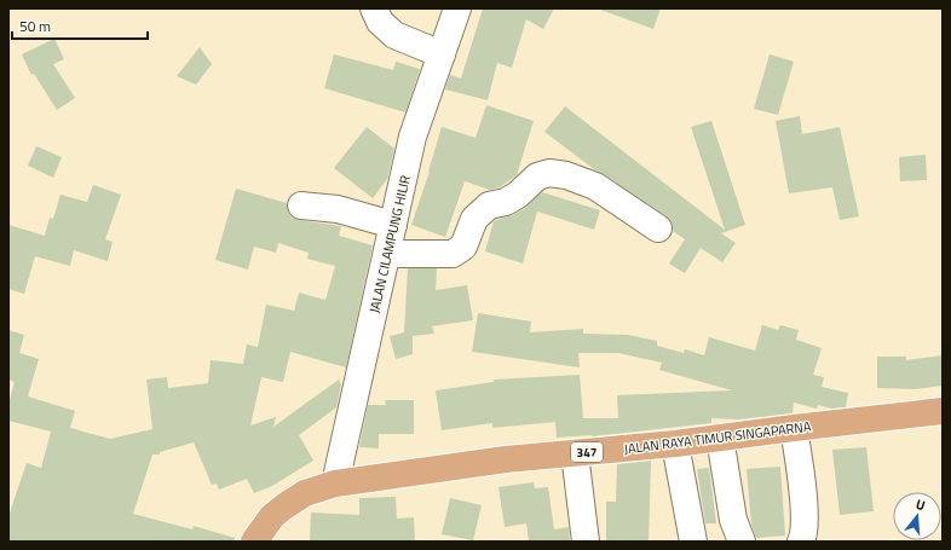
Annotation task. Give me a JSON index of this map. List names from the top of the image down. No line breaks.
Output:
{"streets":{"main road":["JALAN RAYA TIMUR SINGAPARNA","347"],"street":["JALAN CILAMPUNG HILIR"]},"crossings":[["JALAN CILAMPUNG HILIR","JALAN RAYA TIMUR SINGAPARNA"]],"scale_bar":"50 m","north":"top"}
